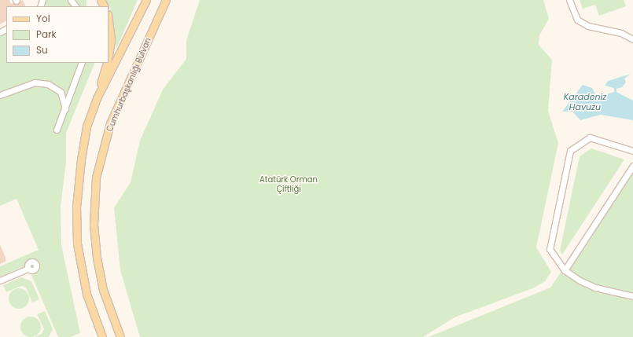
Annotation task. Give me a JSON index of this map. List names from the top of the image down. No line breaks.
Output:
{"streets":{"main road":["Cumhurbaşkanlığı Bulvarı"]},"water":["Karadeniz Havuzu"],"parks":["Atatürk Orman Çiftliği"],"legend":["Yol","Park","Su"]}
